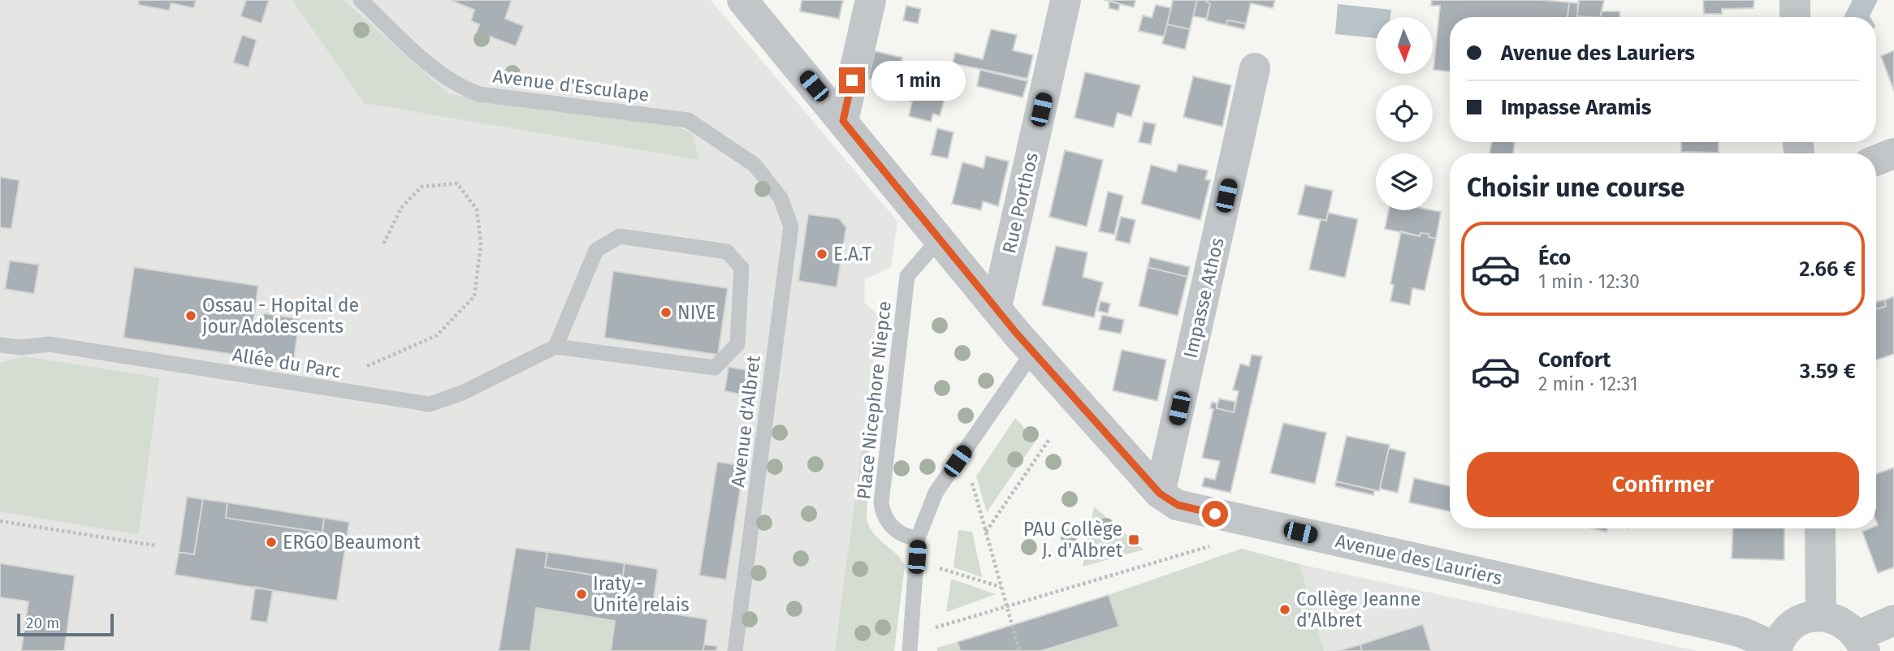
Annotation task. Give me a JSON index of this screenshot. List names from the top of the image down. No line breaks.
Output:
{"streets":{"street":["Rue Porthos","Impasse Athos","Avenue des Lauriers"],"lane":["Avenue d'Esculape","Allée du Parc","Place Nicephore Niepce","Avenue d'Albret"]},"crossings":[["Avenue d'Esculape","Avenue d'Albret"],["Rue Porthos","Avenue des Lauriers"],["Impasse Athos","Avenue des Lauriers"],["Place Nicephore Niepce","Avenue des Lauriers"]],"places":{"other":["E.A.T","NIVE","Ossau - Hopital de jour Adolescents","ERGO Beaumont","Iraty - Unité relais","Collège Jeanne d'Albret"],"transit":["PAU Collège J. d'Albret"]},"scale_bar":"20 m","north":"bottom","page":{"banner":["Avenue des Lauriers","Impasse Aramis"],"bubble":"1 min","heading":"Choisir une course","list":[{"name":"Éco","note":"1 min · 12:30","value":"2.66 €"},{"name":"Confort","note":"2 min · 12:31","value":"3.59 €"}],"buttons":"Confirmer","scale":"20 m"}}
